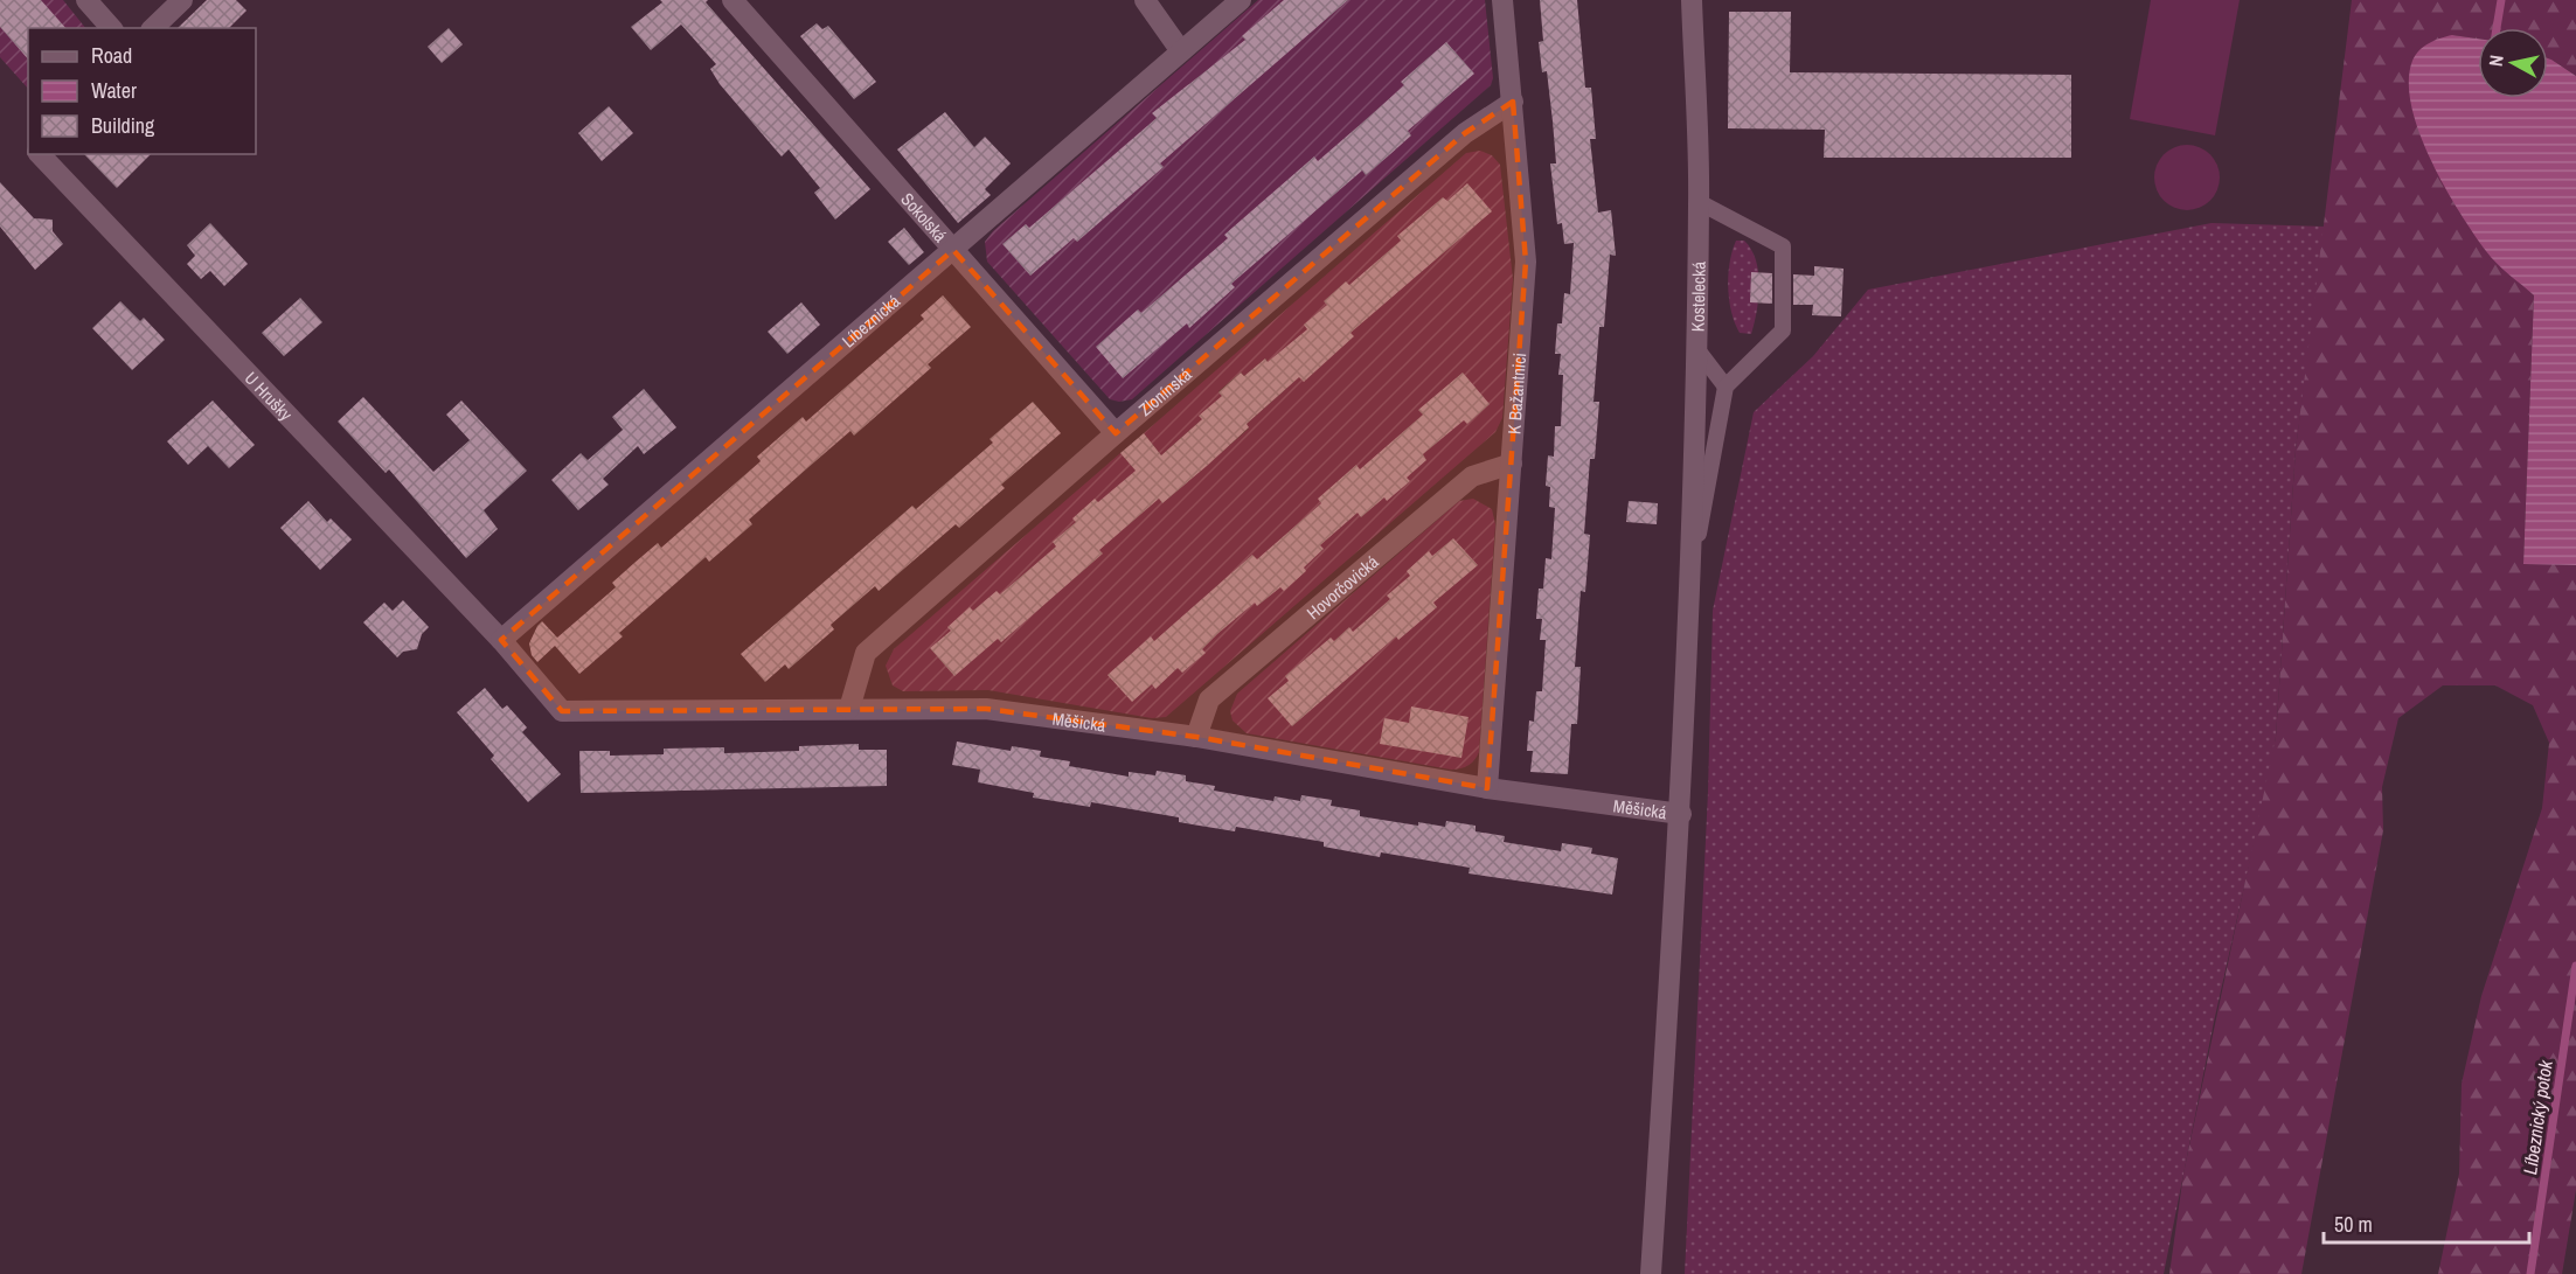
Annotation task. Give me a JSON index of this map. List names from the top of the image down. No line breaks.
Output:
{"streets":{"street":["Sokolská","Kostelecká","Líbeznická","Zlonínská","K Bažantnici","U Hrušky","Hovorčovická","Měšická"]},"crossings":[["Sokolská","Líbeznická"],["Sokolská","Zlonínská"],["Kostelecká","Měšická"],["Líbeznická","U Hrušky"],["Líbeznická","Měšická"],["Zlonínská","K Bažantnici"],["Zlonínská","Měšická"],["K Bažantnici","Hovorčovická"],["K Bažantnici","Měšická"],["U Hrušky","Měšická"],["Hovorčovická","Měšická"]],"water":["Líbeznický potok"],"legend":["Road","Water","Building"],"scale_bar":"50 m","north":"left"}
